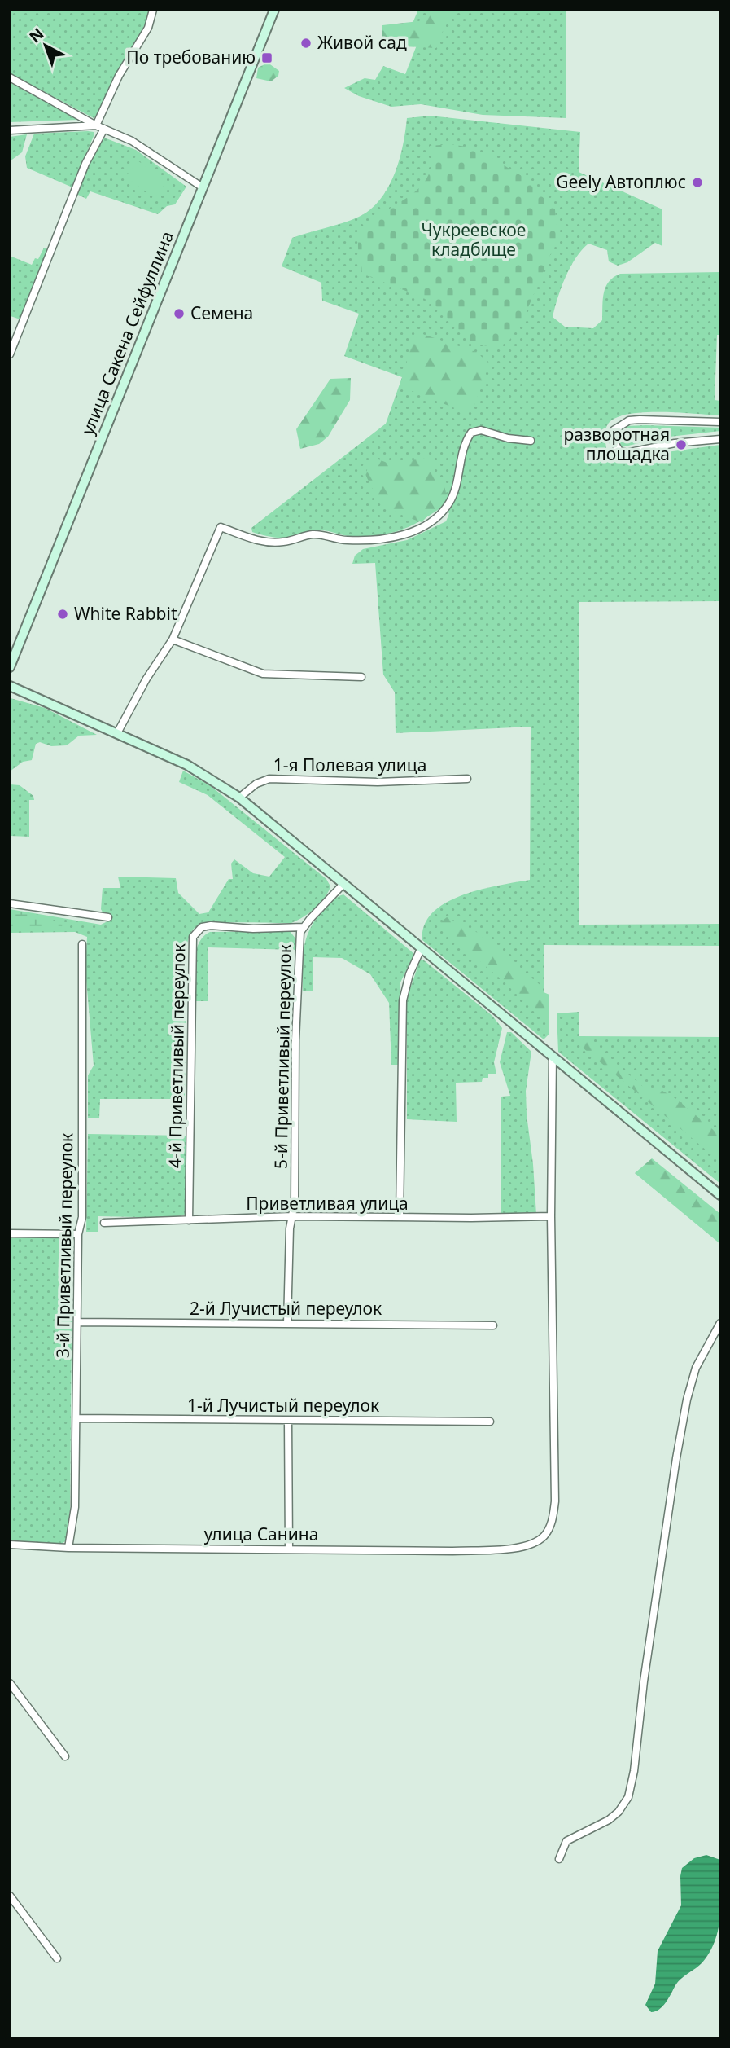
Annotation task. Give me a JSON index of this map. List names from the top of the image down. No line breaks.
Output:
{"streets":{"main road":["улица Сакена Сейфуллина"],"street":["1-я Полевая улица","4-й Приветливый переулок","5-й Приветливый переулок","Приветливая улица","3-й Приветливый переулок","2-й Лучистый переулок","1-й Лучистый переулок","улица Санина"]},"crossings":[["4-й Приветливый переулок","5-й Приветливый переулок"],["4-й Приветливый переулок","Приветливая улица"],["5-й Приветливый переулок","Приветливая улица"],["5-й Приветливый переулок","2-й Лучистый переулок"],["Приветливая улица","улица Санина"],["3-й Приветливый переулок","2-й Лучистый переулок"],["3-й Приветливый переулок","1-й Лучистый переулок"],["3-й Приветливый переулок","улица Санина"]],"parks":["Чукреевское кладбище"],"places":{"other":["Живой сад","Geely Автоплюс","Семена","разворотная площадка","White Rabbit"],"transit":["По требованию"]},"north":"top left"}
